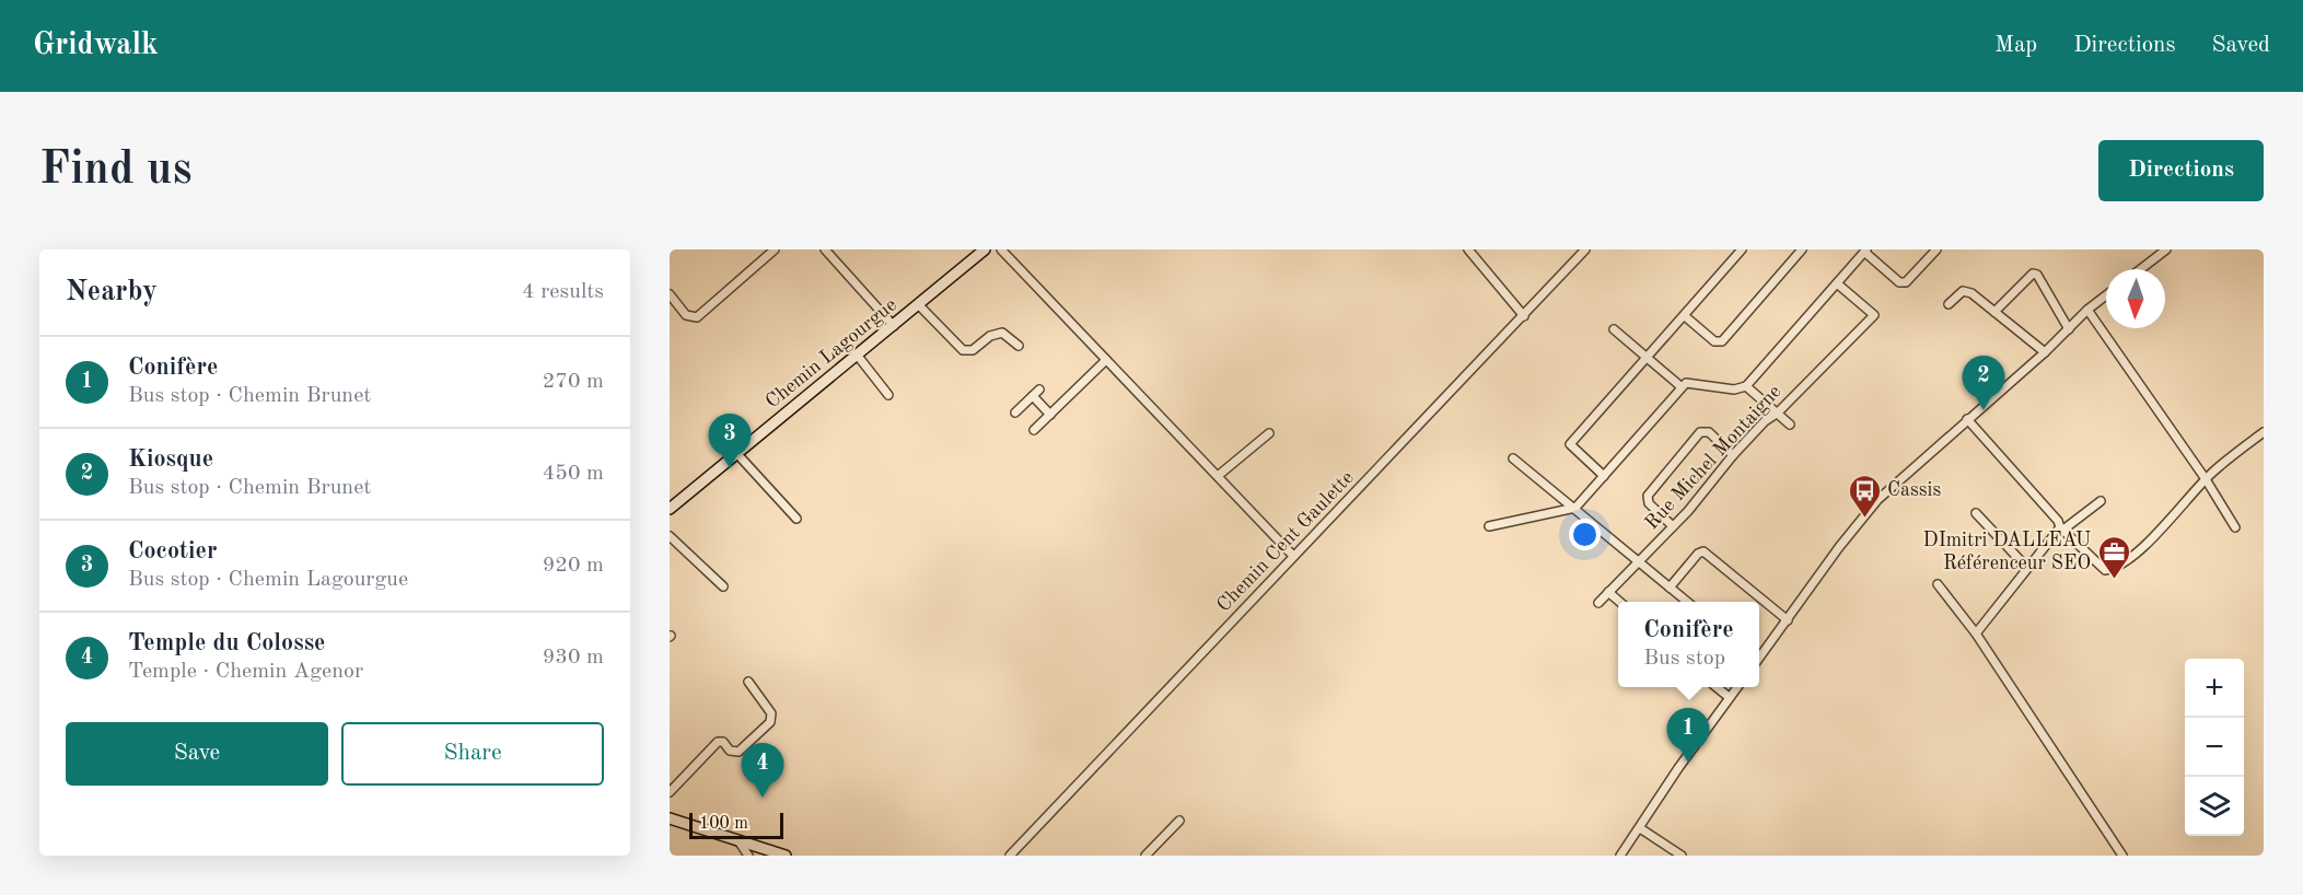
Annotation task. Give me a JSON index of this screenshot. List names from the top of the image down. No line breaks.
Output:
{"streets":{"street":["Chemin Lagourgue","Rue Michel Montaigne","Chemin Cent Gaulette"]},"places":{"bus stop":["Cassis"],"office":["DImitri DALLEAU Référenceur SEO"]},"scale_bar":"100 m","north":"bottom","page":{"header":"Gridwalk","nav":["Map","Directions","Saved"],"buttons":["Directions",["Save","Share"]],"title":"Find us","heading":["Nearby","4 results"],"list":[{"mark":"1","name":"Conifère","note":"Bus stop · Chemin Brunet","value":"270 m"},{"mark":"2","name":"Kiosque","note":"Bus stop · Chemin Brunet","value":"450 m"},{"mark":"3","name":"Cocotier","note":"Bus stop · Chemin Lagourgue","value":"920 m"},{"mark":"4","name":"Temple du Colosse","note":"Temple · Chemin Agenor","value":"930 m"}],"pins":["2","3","1","4"],"popup":["Conifère","Bus stop"],"map_buttons":["+","−"],"scale":"100 m"}}
